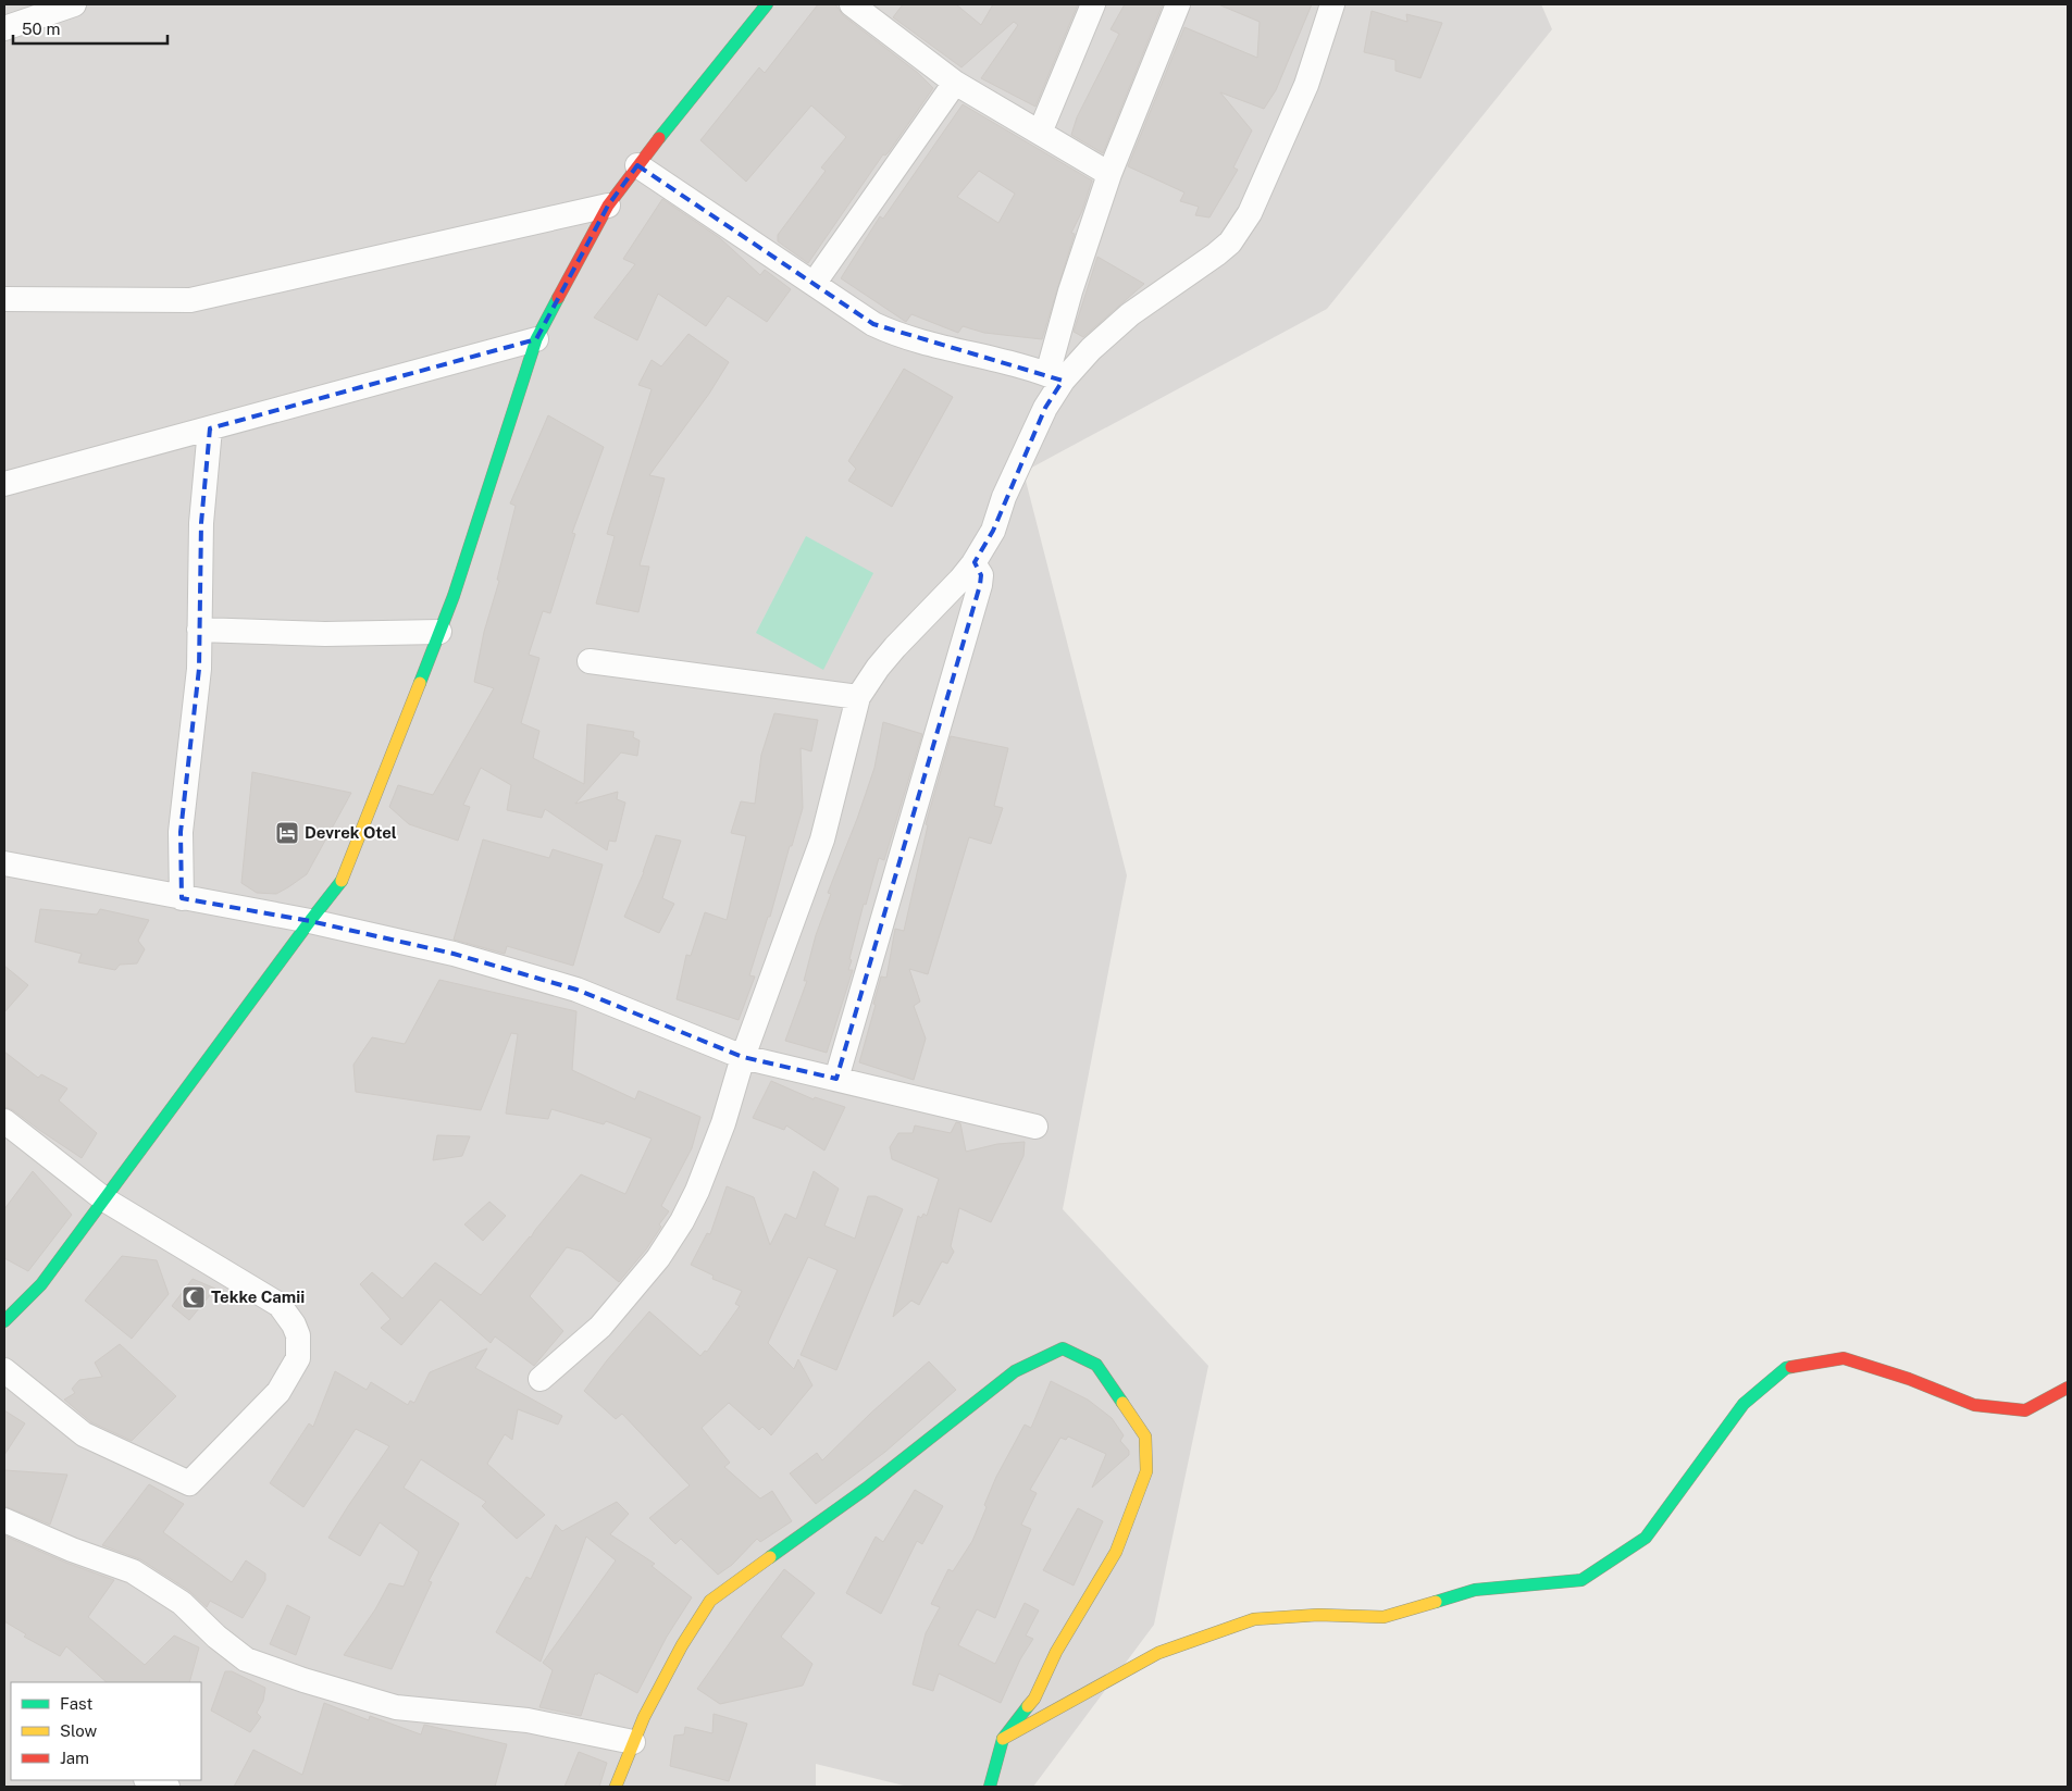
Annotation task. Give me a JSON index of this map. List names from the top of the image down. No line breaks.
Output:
{"places":{"hotel":["Devrek Otel"],"mosque":["Tekke Camii"]},"legend":["Fast","Slow","Jam"],"scale_bar":"50 m"}
